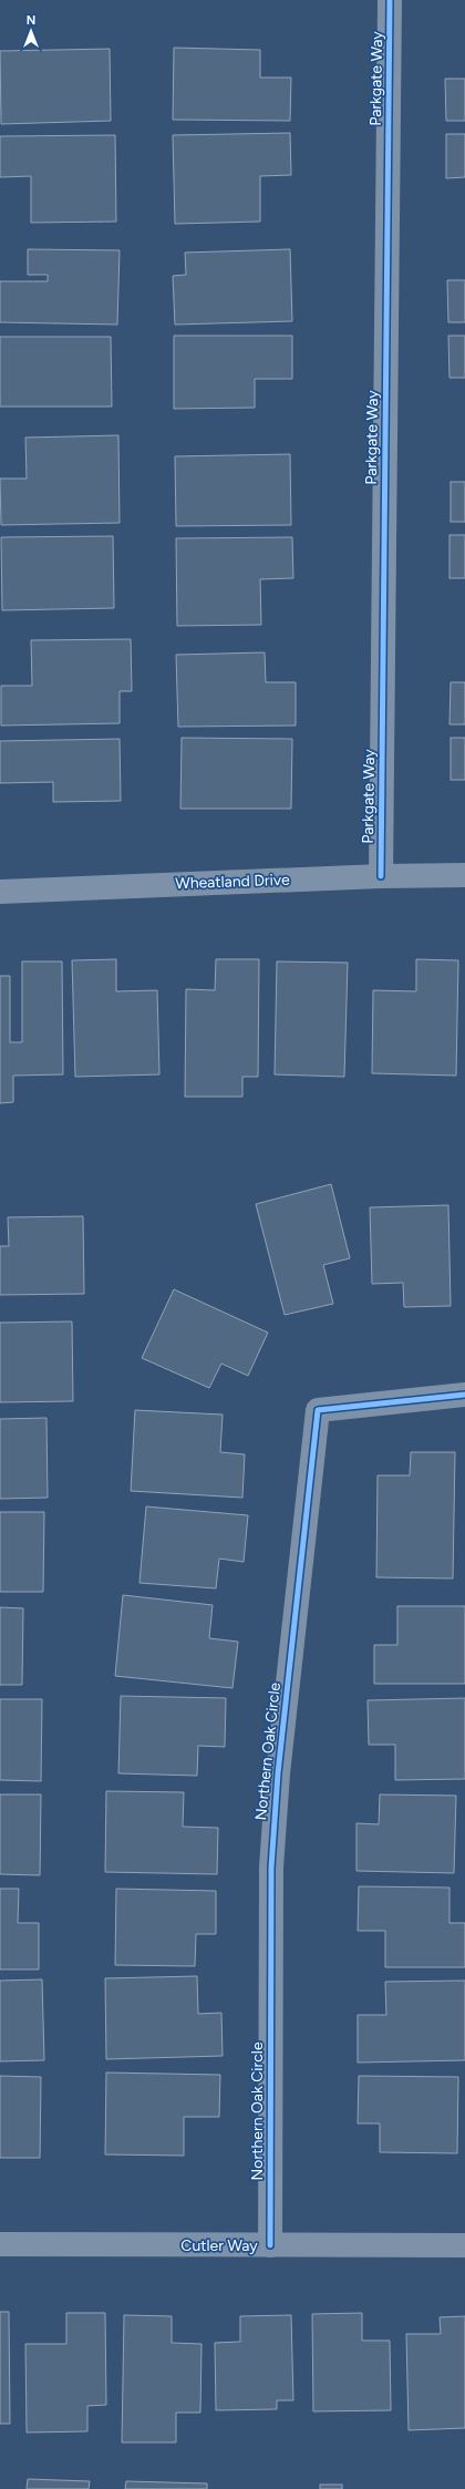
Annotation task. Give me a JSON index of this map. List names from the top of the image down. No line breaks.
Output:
{"streets":{"street":["Parkgate Way","Wheatland Drive","Northern Oak Circle","Cutler Way"]},"crossings":[["Parkgate Way","Wheatland Drive"],["Northern Oak Circle","Cutler Way"]],"north":"top"}
